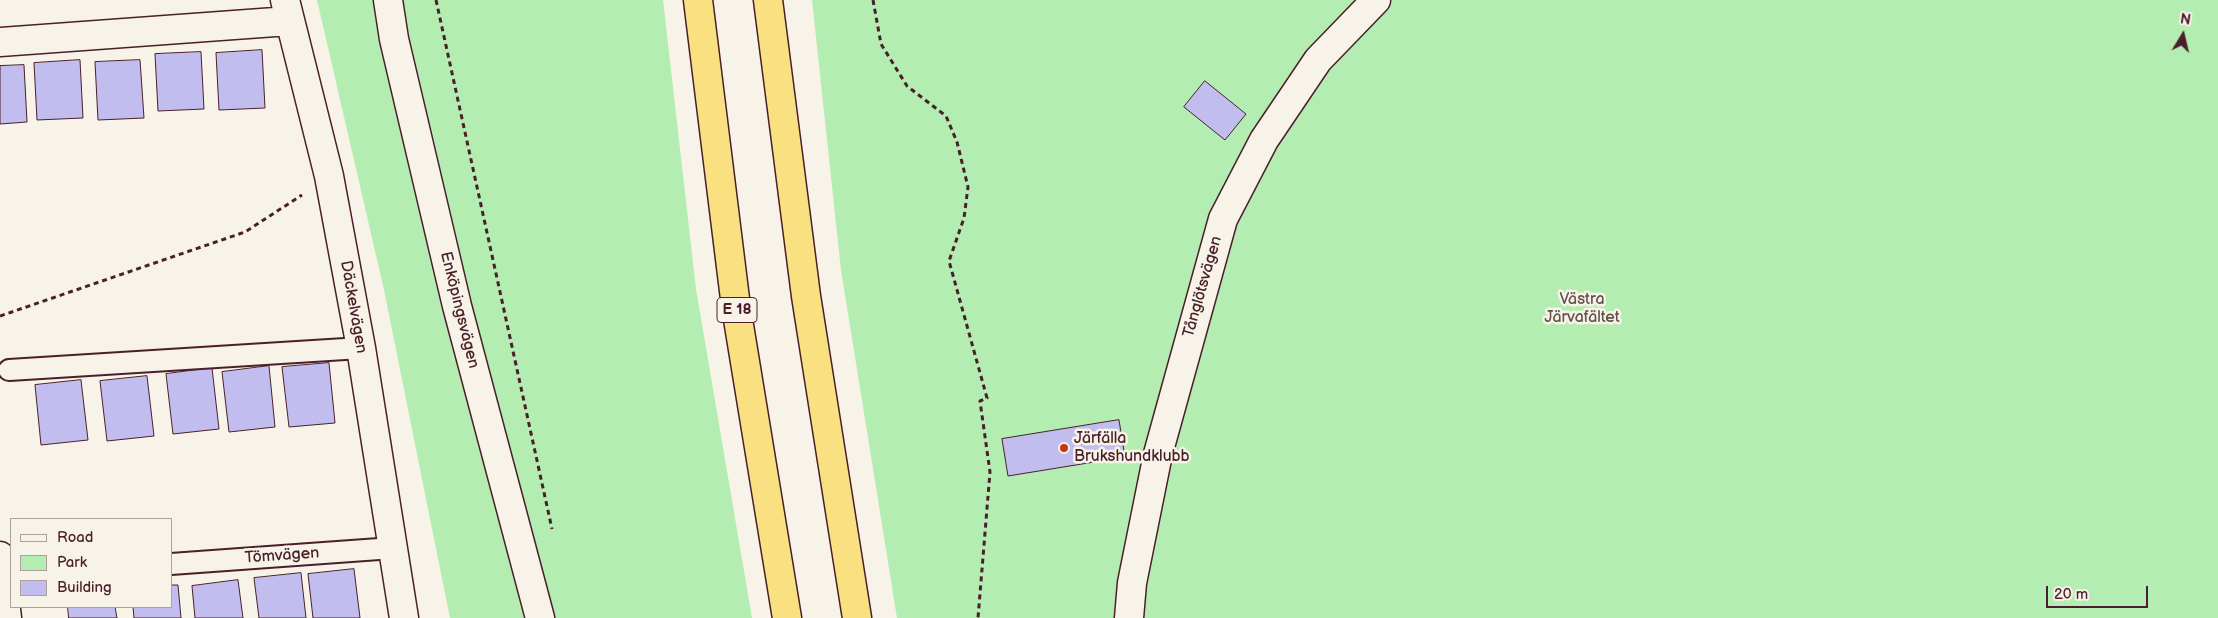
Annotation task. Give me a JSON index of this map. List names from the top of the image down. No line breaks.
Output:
{"streets":{"highway":["E 18"],"street":["Tånglötsvägen","Däckelvägen","Enköpingsvägen"],"lane":["Tömvägen"]},"crossings":[["Däckelvägen","Tömvägen"]],"parks":["Västra Järvafältet"],"places":["Järfälla Brukshundklubb"],"legend":["Road","Park","Building"],"scale_bar":"20 m","north":"top"}
